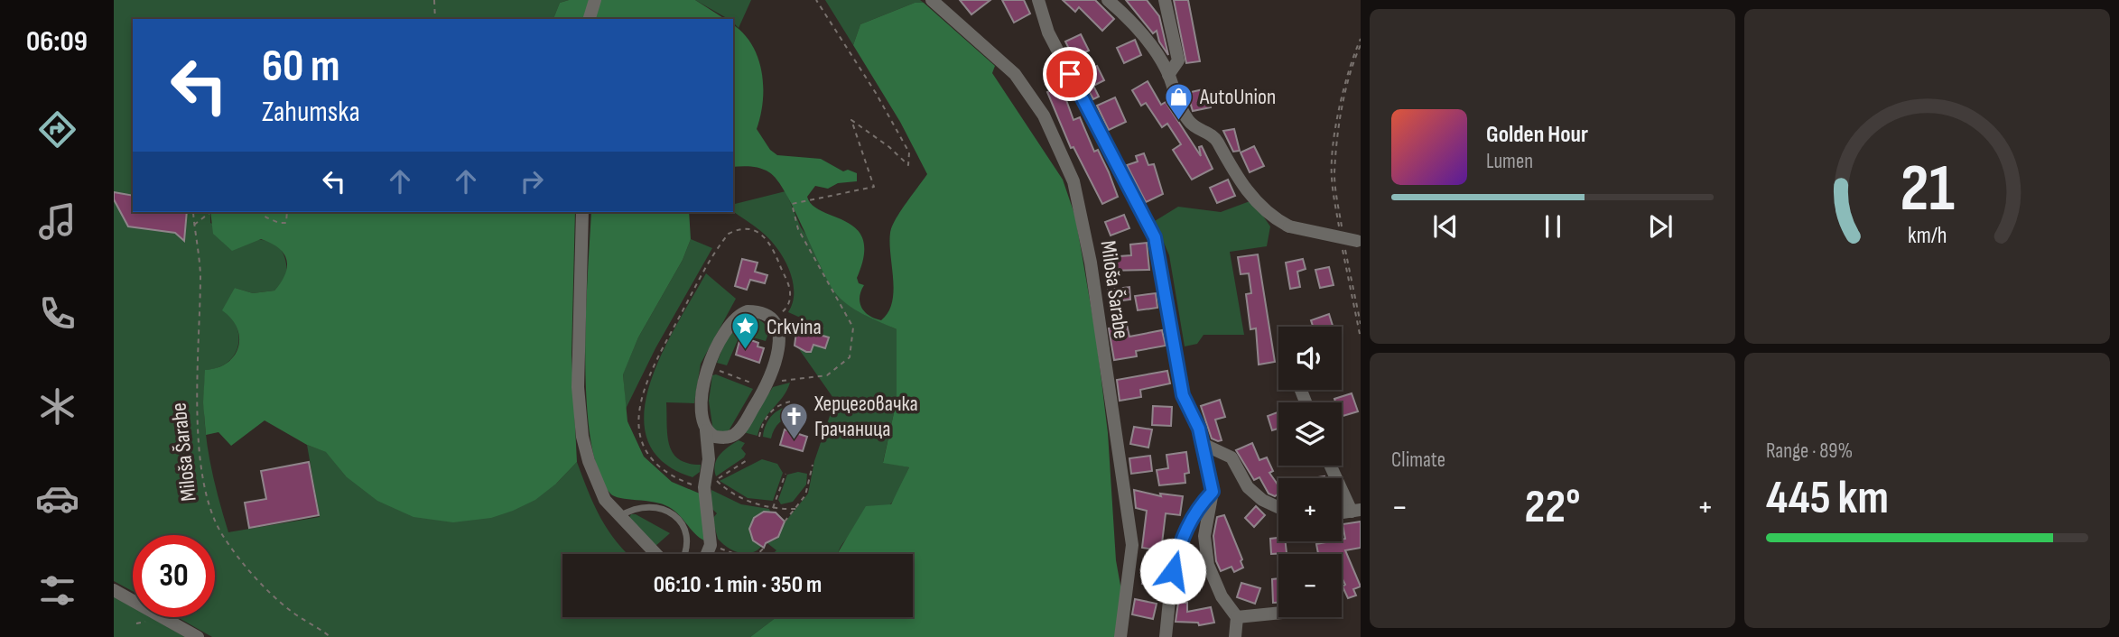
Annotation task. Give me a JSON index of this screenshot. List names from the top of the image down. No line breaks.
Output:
{"streets":{"street":["Miloša Šarabe"]},"places":{"shop":["AutoUnion"],"place":["Crkvina"],"church":["Херцеговачка Грачаница"]},"page":{"tabs":"06:09","turn":["60 m","Zahumska"],"song":["Golden Hour","Lumen"],"map_buttons":["+","−"],"tile":["Climate",["Range · 89%","445 km"]],"heat":["−","22°","+"],"limit":"30","trip":"06:10 · 1 min · 350 m","gauge":["21","km/h"]}}
